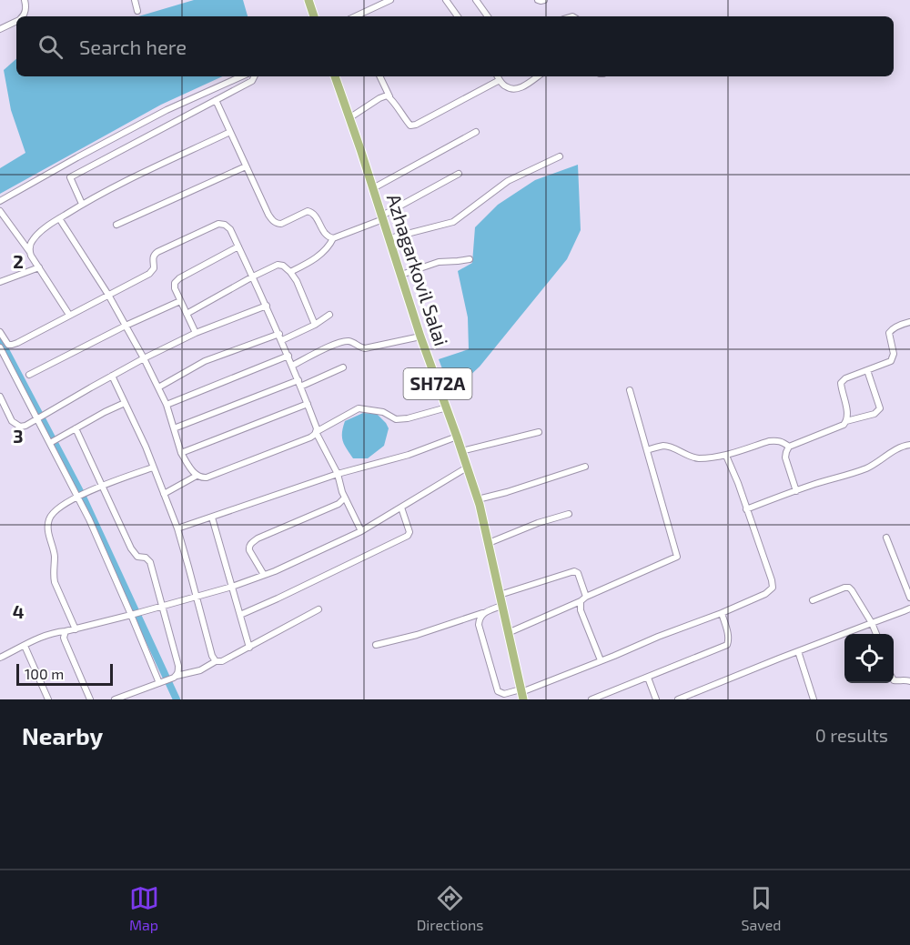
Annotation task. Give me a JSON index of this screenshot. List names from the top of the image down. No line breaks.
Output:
{"streets":{"main road":["Azhagarkovil Salai","SH72A"]},"scale_bar":"100 m","page":{"search":"Search here","scale":"100 m","heading":["Nearby","0 results"],"nav":["Map","Directions","Saved"]},"grid":{"rows":["2","3","4"]}}
